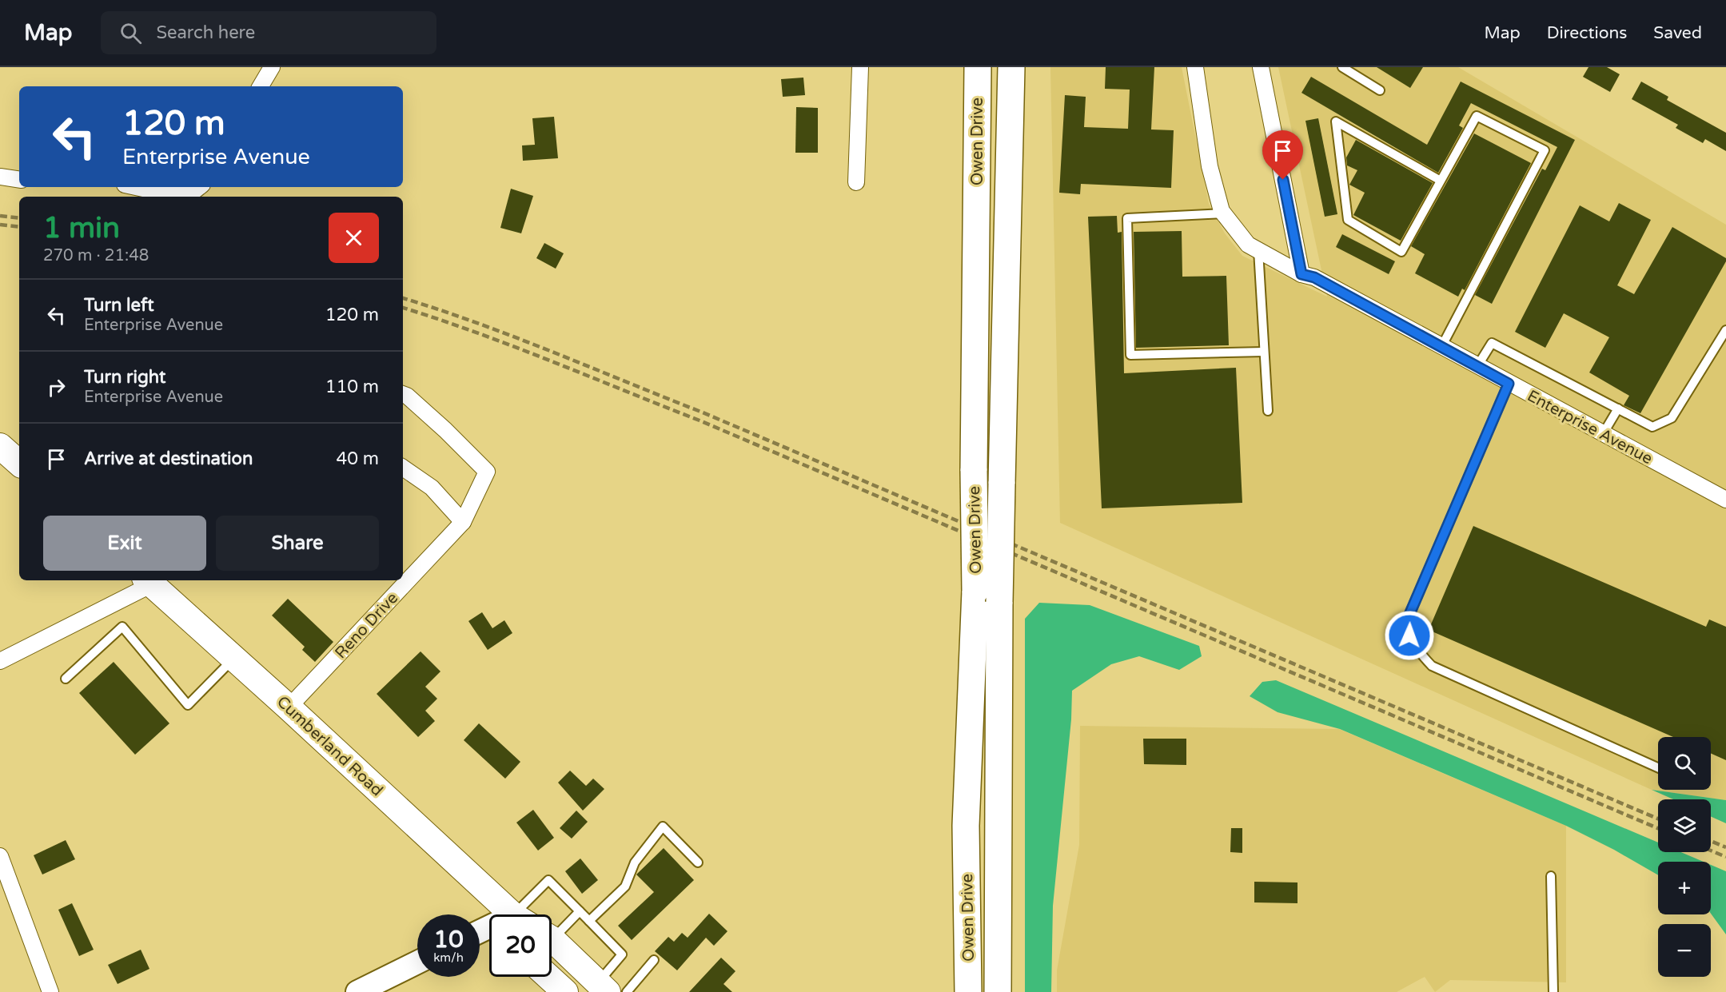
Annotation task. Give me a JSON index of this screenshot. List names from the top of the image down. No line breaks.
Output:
{"streets":{"highway":["Owen Drive"],"main road":["Cumberland Road"],"street":["Enterprise Avenue","Reno Drive"]},"crossings":[["Reno Drive","Cumberland Road"]],"page":{"header":"Map","search":"Search here","nav":["Map","Directions","Saved"],"turn":["120 m","Enterprise Avenue"],"heading":["1 min","270 m · 21:48"],"list":[{"name":"Turn left","note":"Enterprise Avenue","value":"120 m"},{"name":"Turn right","note":"Enterprise Avenue","value":"110 m"},{"name":"Arrive at destination","value":"40 m"}],"buttons":["Exit","Share"],"map_buttons":["+","−"],"speed":"10 km/h","limit":"20"}}
